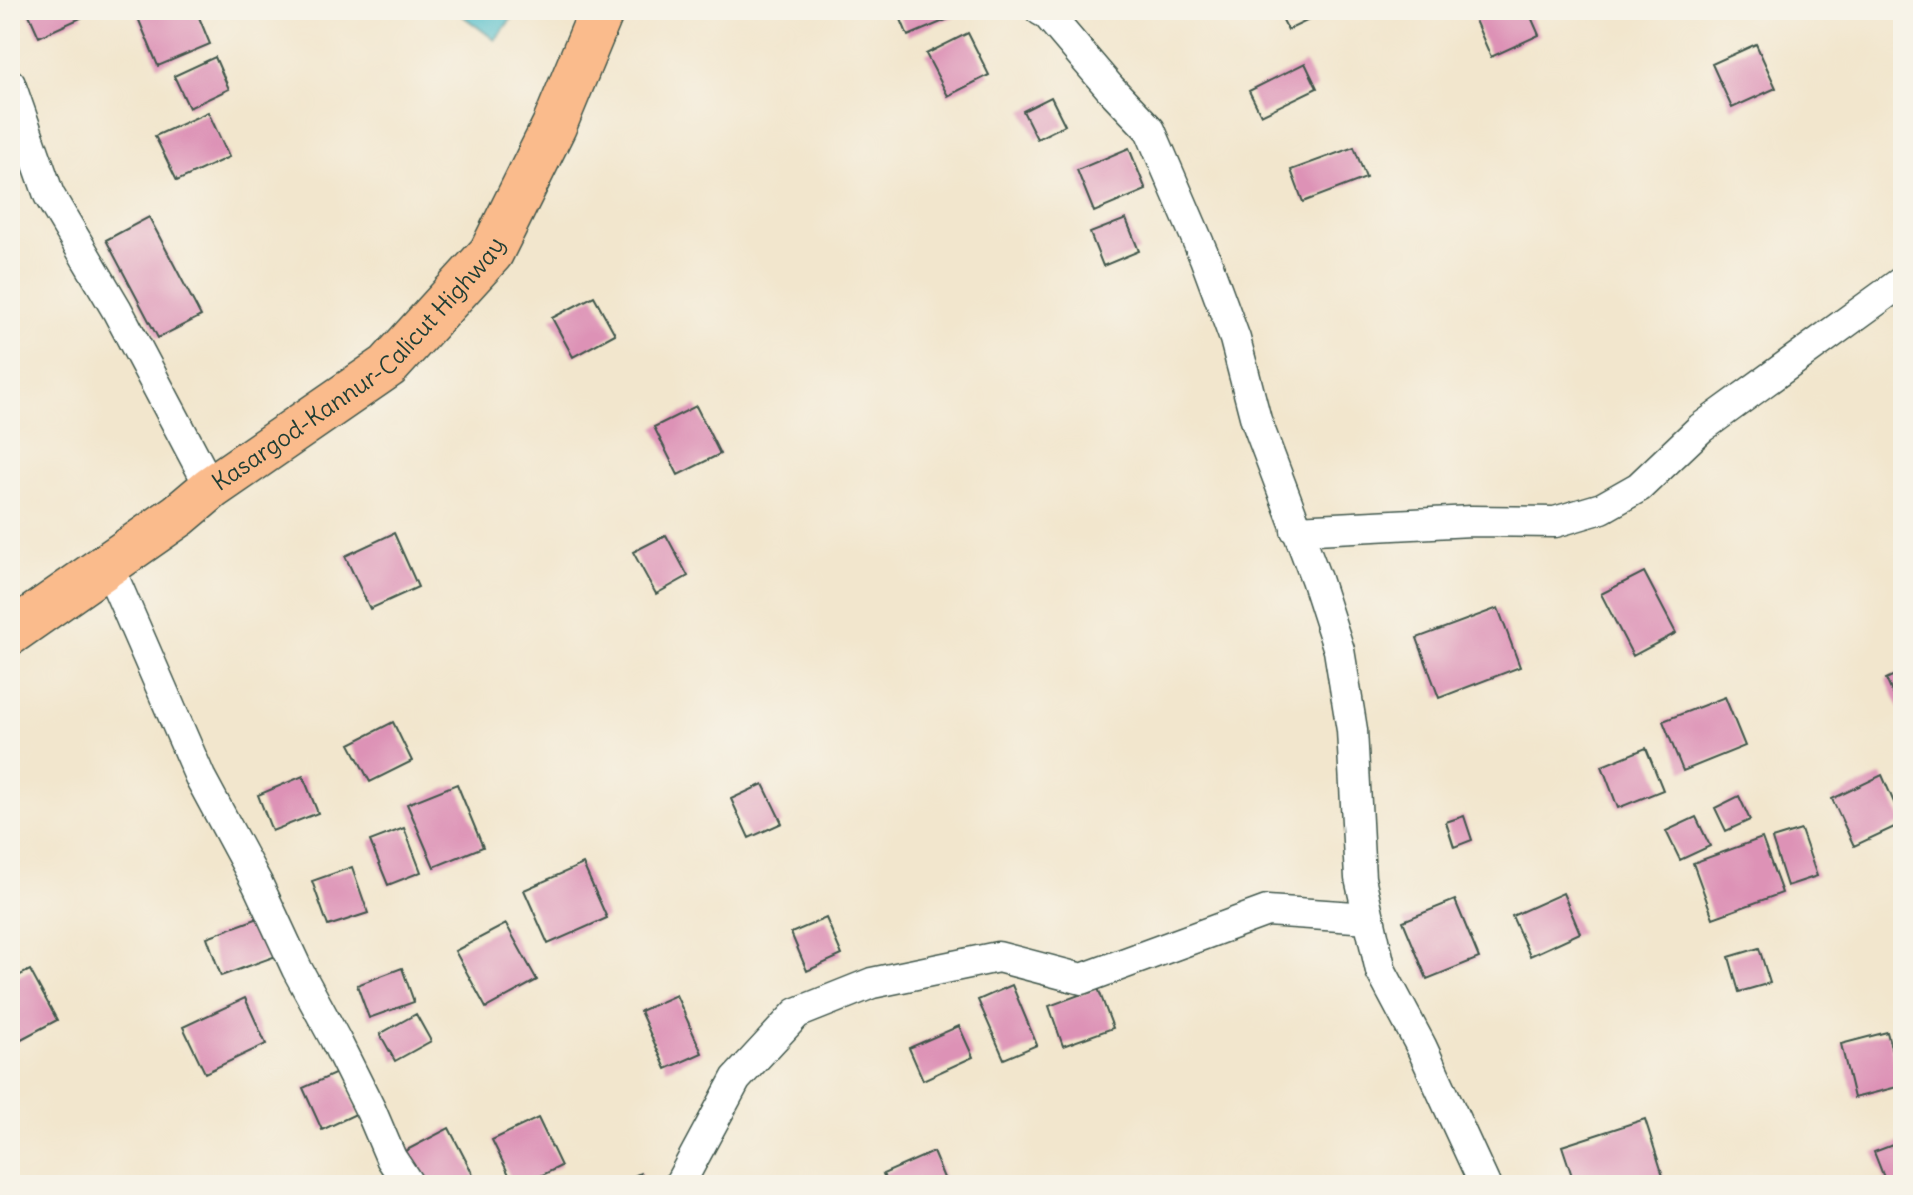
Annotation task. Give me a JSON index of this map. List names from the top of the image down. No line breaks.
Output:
{"streets":{"highway":["Kasargod-Kannur-Calicut Highway"]}}
